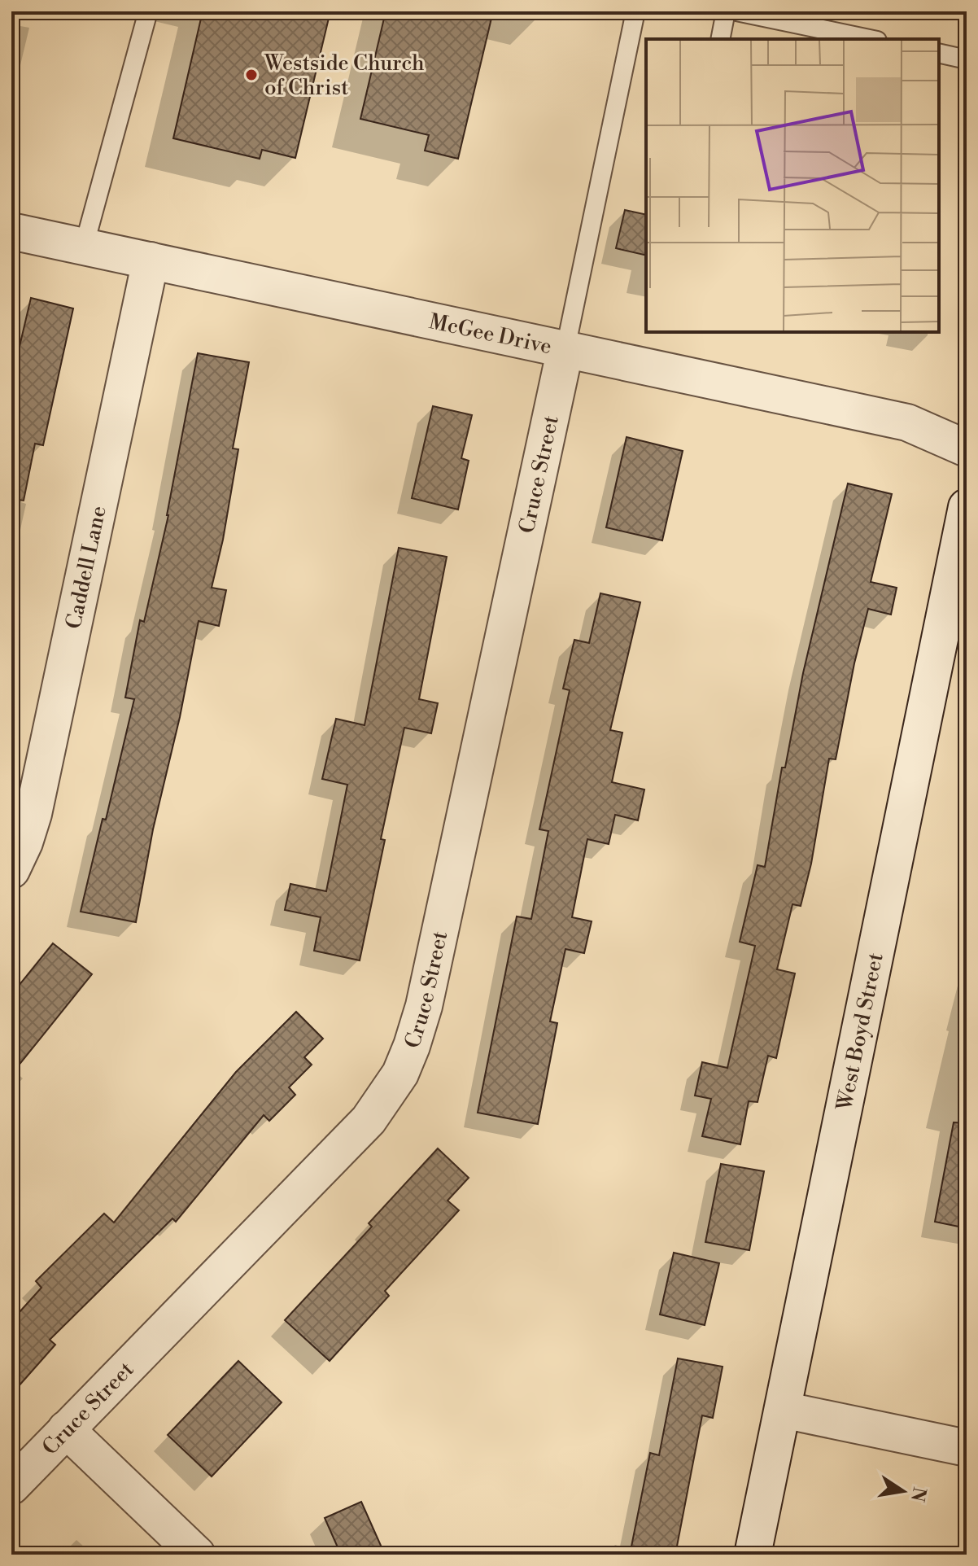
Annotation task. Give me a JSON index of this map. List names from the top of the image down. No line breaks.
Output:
{"streets":{"street":["McGee Drive","Cruce Street","Caddell Lane","West Boyd Street"]},"crossings":[["McGee Drive","Cruce Street"],["McGee Drive","Caddell Lane"]],"places":["Westside Church of Christ"],"north":"right"}
